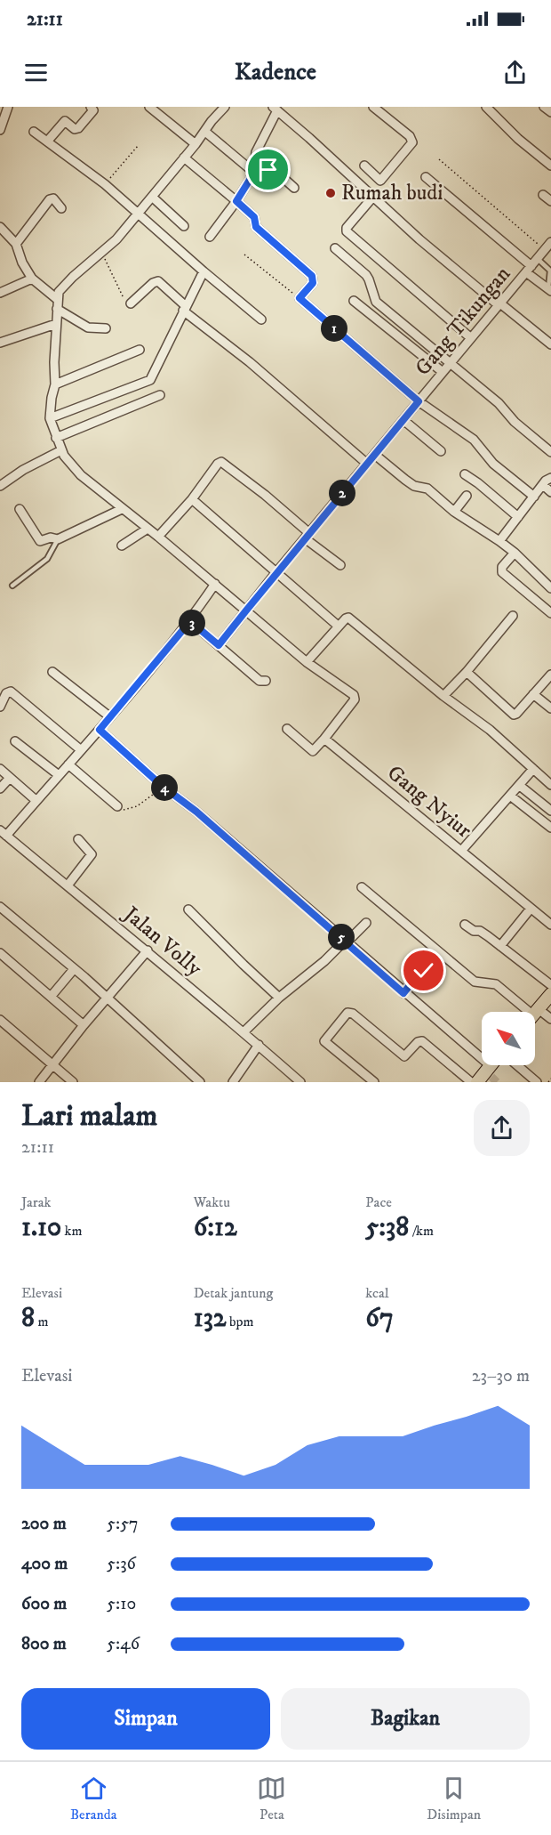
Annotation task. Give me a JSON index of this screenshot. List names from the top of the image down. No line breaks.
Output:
{"streets":{"street":["Gang Tikungan","Gang Nyiur","Jalan Volly"]},"places":["Rumah budi"],"north":"top left","page":{"status":"21:11","header":"Kadence","pins":["1","2","3","4","5"],"heading":["Lari malam","21:11"],"stats":[["Jarak","1.10 km"],["Waktu","6:12"],["Pace","5:38 /km"],["Elevasi","8 m"],["Detak jantung","132 bpm"],["kcal","67"]],"chart":["Elevasi","23–30 m"],"list":[{"name":"200 m","note":"5:57"},{"name":"400 m","note":"5:36"},{"name":"600 m","note":"5:10"},{"name":"800 m","note":"5:46"}],"buttons":["Simpan","Bagikan"],"tabs":["Beranda","Peta","Disimpan"]}}
